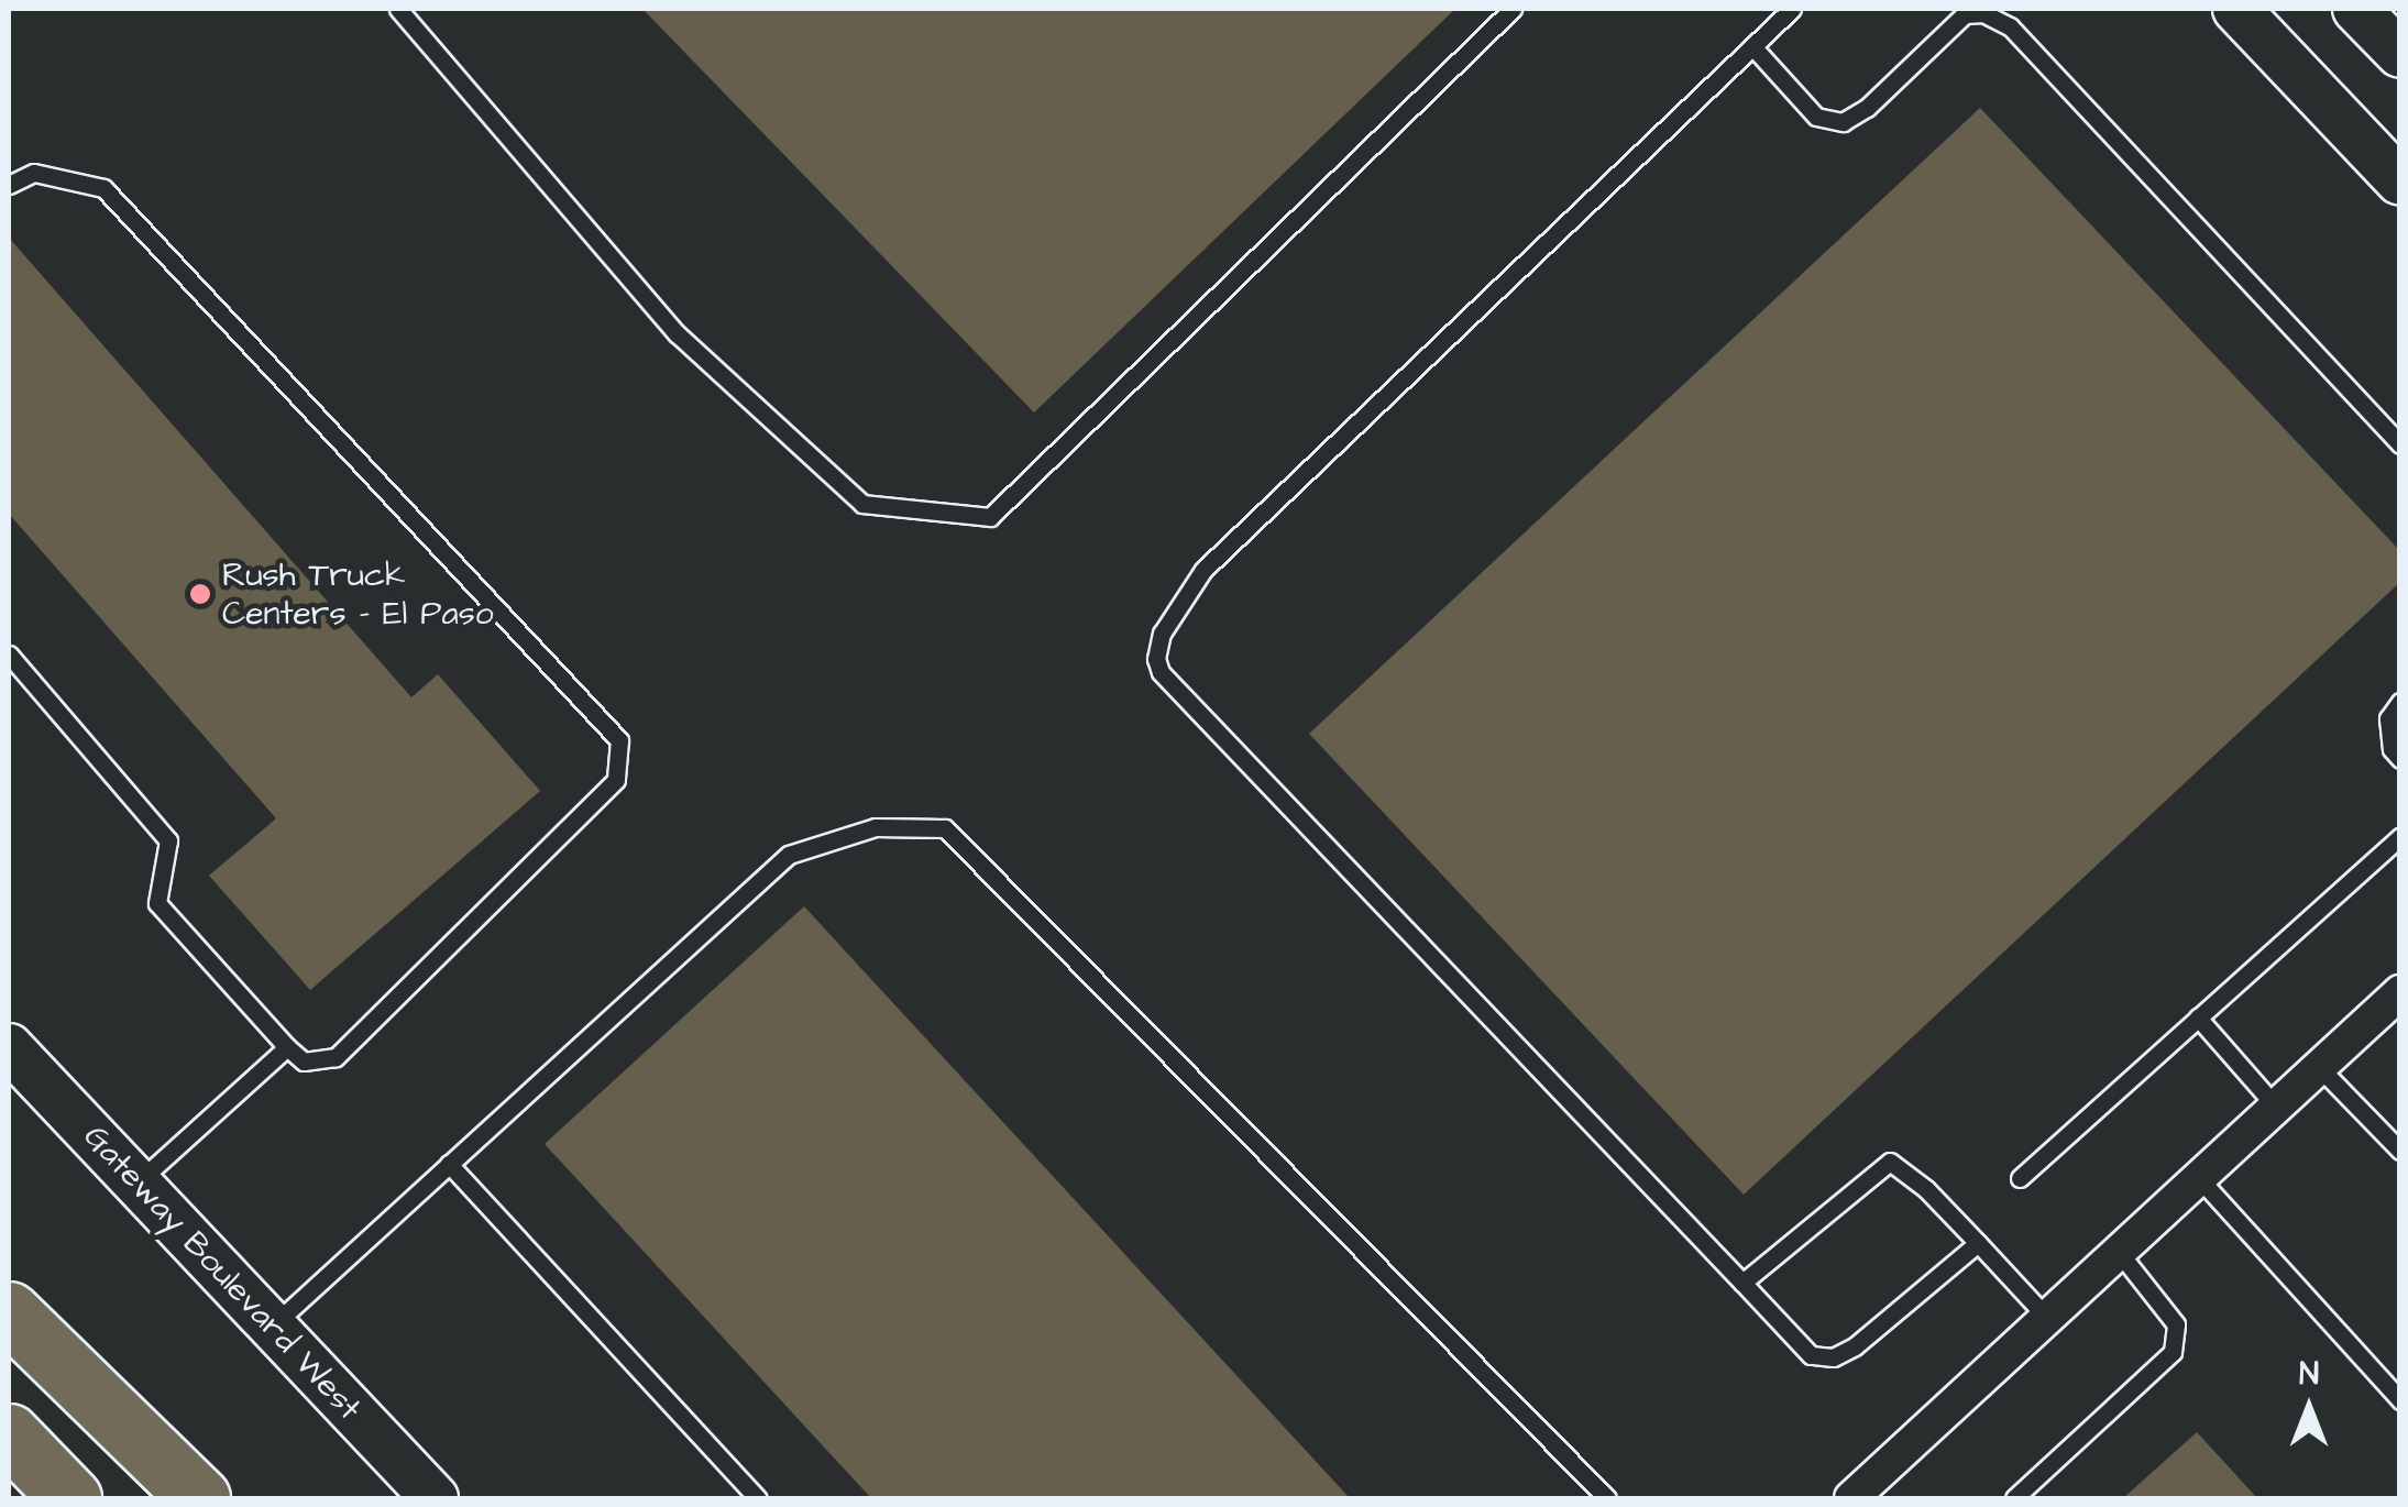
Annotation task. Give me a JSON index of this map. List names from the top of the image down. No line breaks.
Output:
{"streets":{"main road":["Gateway Boulevard West"]},"places":["Rush Truck Centers – El Paso"],"north":"top"}
